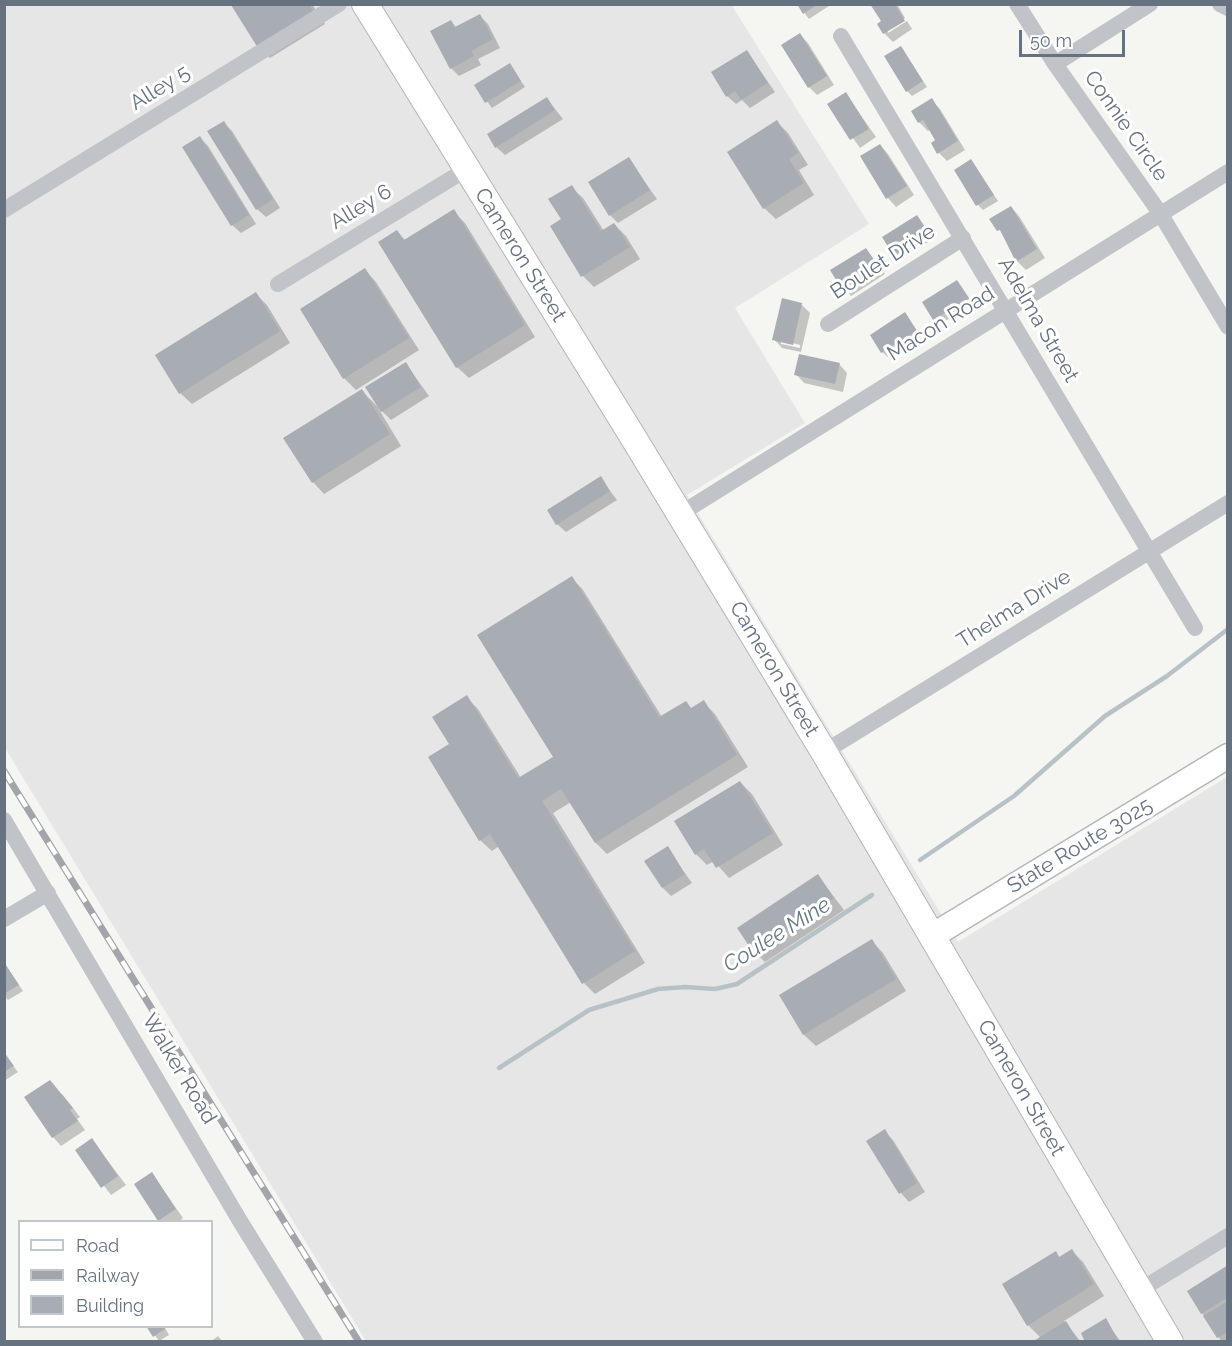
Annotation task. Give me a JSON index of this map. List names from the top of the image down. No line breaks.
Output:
{"streets":{"main road":["Cameron Street","State Route 3025"],"street":["Alley 5","Connie Circle","Alley 6","Boulet Drive","Adelma Street","Macon Road","Thelma Drive","Walker Road"]},"crossings":[["Connie Circle","Macon Road"],["Alley 6","Cameron Street"],["Cameron Street","Macon Road"],["Cameron Street","Thelma Drive"],["Cameron Street","State Route 3025"],["Boulet Drive","Adelma Street"],["Adelma Street","Macon Road"],["Adelma Street","Thelma Drive"]],"water":["Coulee Mine"],"legend":["Road","Railway","Building"],"scale_bar":"50 m"}
